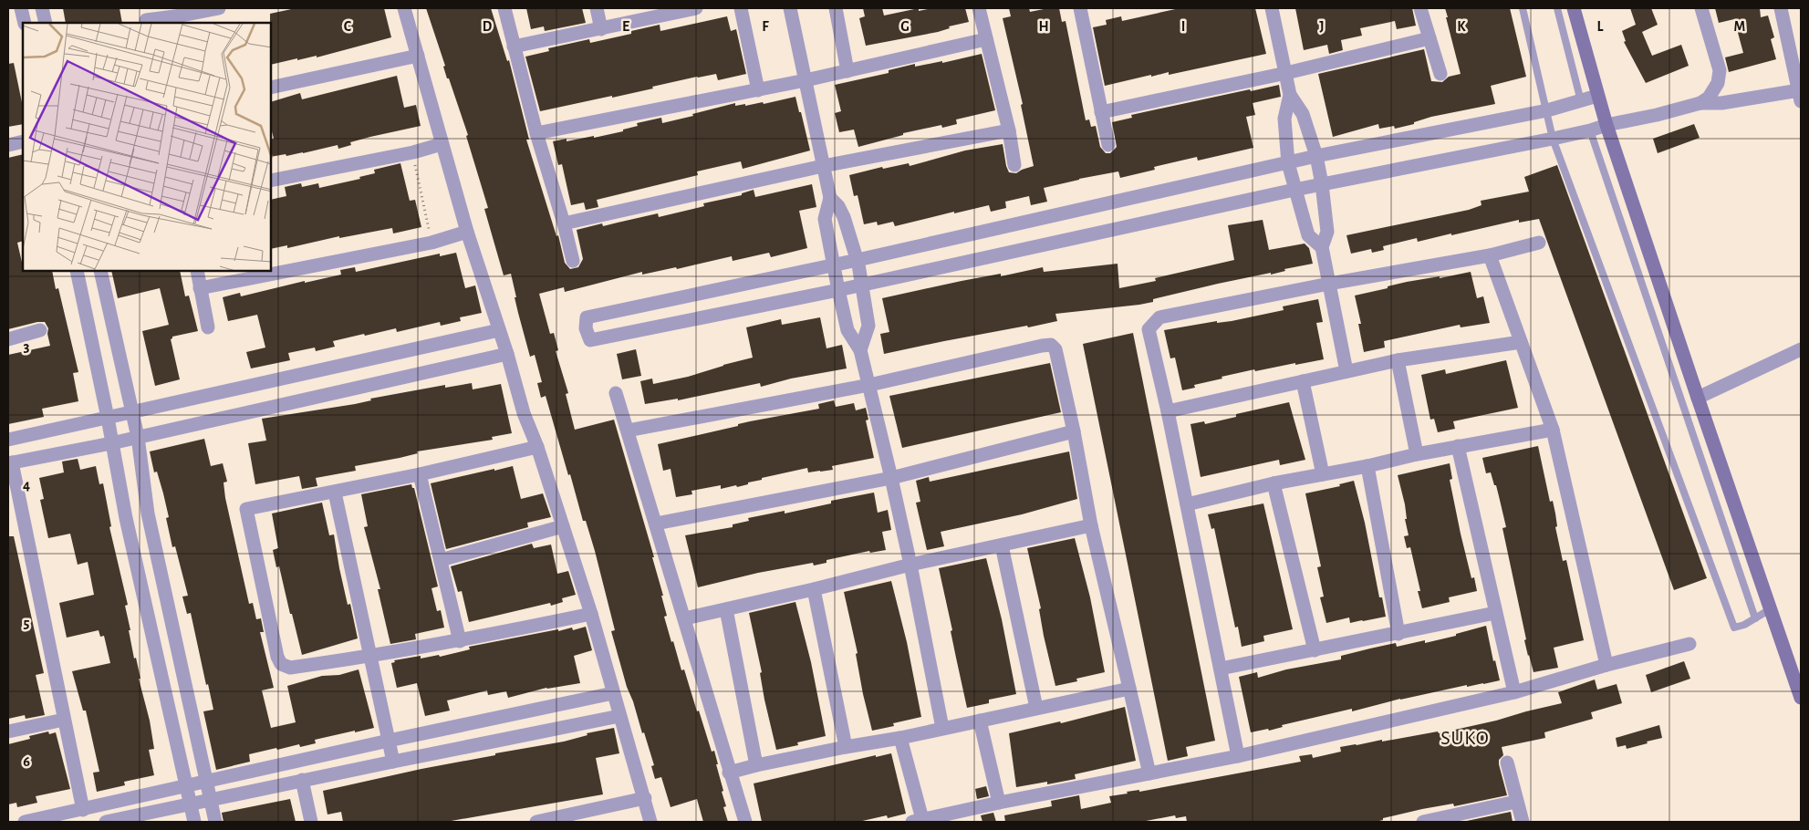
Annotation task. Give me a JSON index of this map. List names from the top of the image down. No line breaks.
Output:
{"districts":["SUKO"],"grid":{"columns":["C","D","E","F","G","H","I","J","K","L","M"],"rows":["3","4","5","6"]}}
